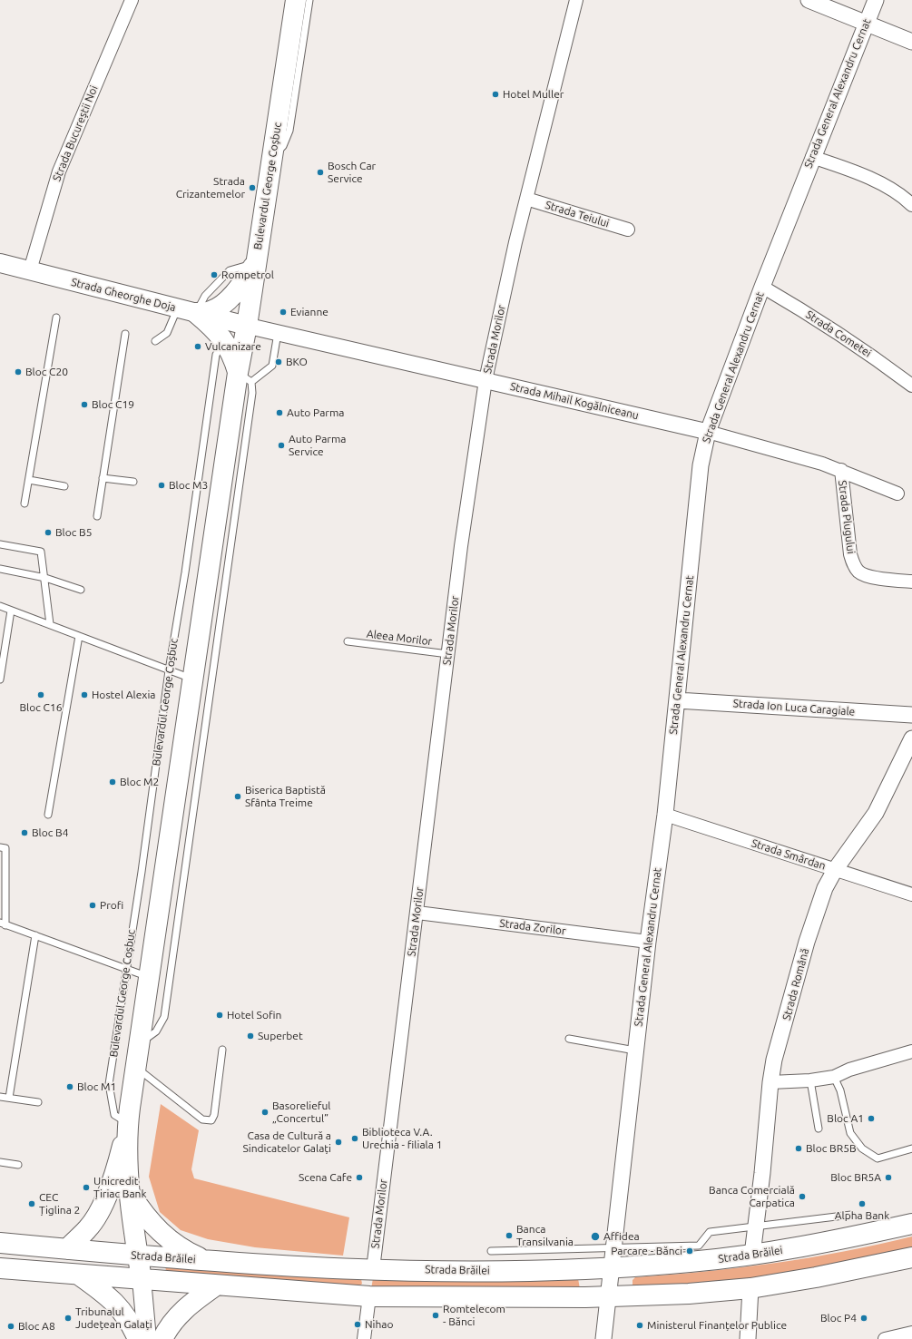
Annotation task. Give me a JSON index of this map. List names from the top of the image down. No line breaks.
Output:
{"streets":{"main road":["Bulevardul George Coșbuc","Strada Gheorghe Doja","Strada Brăilei"],"street":["Strada General Alexandru Cernat","Strada Bucureștii Noi","Strada Teiului","Strada Cometei","Strada Morilor","Strada Mihail Kogălniceanu","Strada Plugului","Strada Ion Luca Caragiale","Strada Smârdan","Strada Zorilor","Strada Română"],"lane":["Aleea Morilor"]},"crossings":[["Strada General Alexandru Cernat","Strada Cometei"],["Strada General Alexandru Cernat","Strada Mihail Kogălniceanu"],["Strada General Alexandru Cernat","Strada Ion Luca Caragiale"],["Strada General Alexandru Cernat","Strada Smârdan"],["Strada General Alexandru Cernat","Strada Zorilor"],["Strada General Alexandru Cernat","Strada Brăilei"],["Strada Bucureștii Noi","Strada Gheorghe Doja"],["Bulevardul George Coșbuc","Strada Gheorghe Doja"],["Bulevardul George Coșbuc","Strada Mihail Kogălniceanu"],["Bulevardul George Coșbuc","Strada Brăilei"],["Strada Teiului","Strada Morilor"],["Strada Gheorghe Doja","Strada Mihail Kogălniceanu"],["Strada Morilor","Strada Mihail Kogălniceanu"],["Strada Morilor","Aleea Morilor"],["Strada Morilor","Strada Zorilor"],["Strada Morilor","Strada Brăilei"],["Strada Mihail Kogălniceanu","Strada Plugului"],["Strada Smârdan","Strada Română"],["Strada Română","Strada Brăilei"]],"places":["Hotel Muller","Bosch Car Service","Strada Crizantemelor","Rompetrol","Evianne","Vulcanizare","BKO","Bloc C20","Bloc C19","Auto Parma","Auto Parma Service","Bloc M3","Bloc B5","Bloc C16","Hostel Alexia","Bloc M2","Biserica Baptistă Sfânta Treime","Bloc B4","Profi","Hotel Sofin","Superbet","Bloc M1","Basorelieful „Concertul”","Bloc A1","Biblioteca V.A. Urechia - filiala 1","Casa de Cultură a Sindicatelor Galați","Bloc BR5B","Scena Cafe","Bloc BR5A","Unicredit Țiriac Bank","Banca Comercială Carpatica","CEC Țiglina 2","Alpha Bank","Banca Transilvania","Affidea","Parcare - Bănci","Romtelecom - Bănci","Tribunalul Județean Galați","Bloc P4","Nihao","Ministerul Finanțelor Publice","Bloc A8"]}
